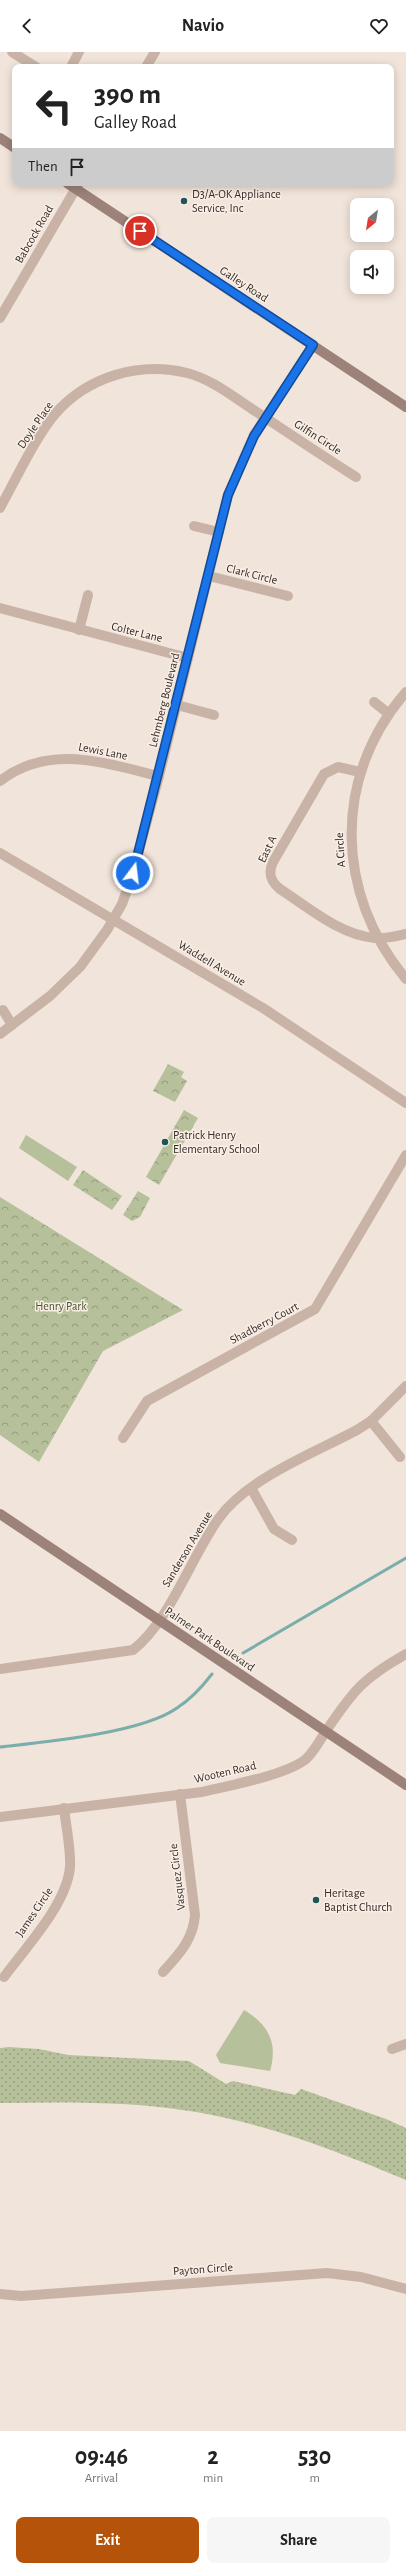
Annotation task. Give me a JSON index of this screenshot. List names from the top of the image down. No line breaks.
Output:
{"streets":{"main road":["Galley Road","Palmer Park Boulevard"],"street":["Babcock Road","Doyle Place","Gilfin Circle","Clark Circle","Colter Lane","Lehmberg Boulevard","Lewis Lane","East A","A Circle","Waddell Avenue","Shadberry Court","Sanderson Avenue","Wooten Road","Vasquez Circle","James Circle","Payton Circle"]},"crossings":[["Galley Road","Lehmberg Boulevard"],["Doyle Place","Gilfin Circle"],["Doyle Place","Lehmberg Boulevard"],["Gilfin Circle","Lehmberg Boulevard"],["Clark Circle","Lehmberg Boulevard"],["Colter Lane","Lehmberg Boulevard"],["Lehmberg Boulevard","Lewis Lane"],["Lehmberg Boulevard","Waddell Avenue"],["East A","A Circle"],["Sanderson Avenue","Palmer Park Boulevard"],["Palmer Park Boulevard","Wooten Road"],["Wooten Road","Vasquez Circle"],["Wooten Road","James Circle"]],"parks":["Henry Park"],"places":["D3/A-OK Appliance Service, Inc","Patrick Henry Elementary School","Heritage Baptist Church"],"north":"bottom left","page":{"header":"Navio","turn":["390 m","Galley Road"],"then":"Then","eta":["09:46","Arrival","2","min","530","m"],"buttons":["Exit","Share"]}}
